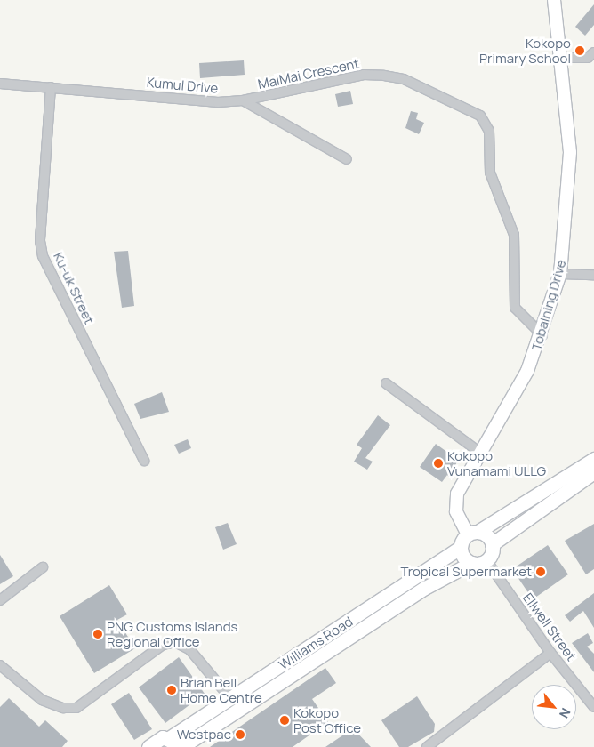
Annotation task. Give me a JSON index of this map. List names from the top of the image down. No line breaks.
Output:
{"streets":{"main road":["Williams Road"],"street":["MaiMai Crescent","Kumul Drive","Ku-uk Street","Tobaining Drive","Ellwell Street"]},"crossings":[["MaiMai Crescent","Kumul Drive"],["MaiMai Crescent","Tobaining Drive"],["Kumul Drive","Ku-uk Street"],["Tobaining Drive","Williams Road"],["Ellwell Street","Williams Road"]],"places":["Kokopo Primary School","Kokopo Vunamami ULLG","Tropical Supermarket","PNG Customs Islands Regional Office","Brian Bell Home Centre","Kokopo Post Office","Westpac"],"north":"bottom right"}
